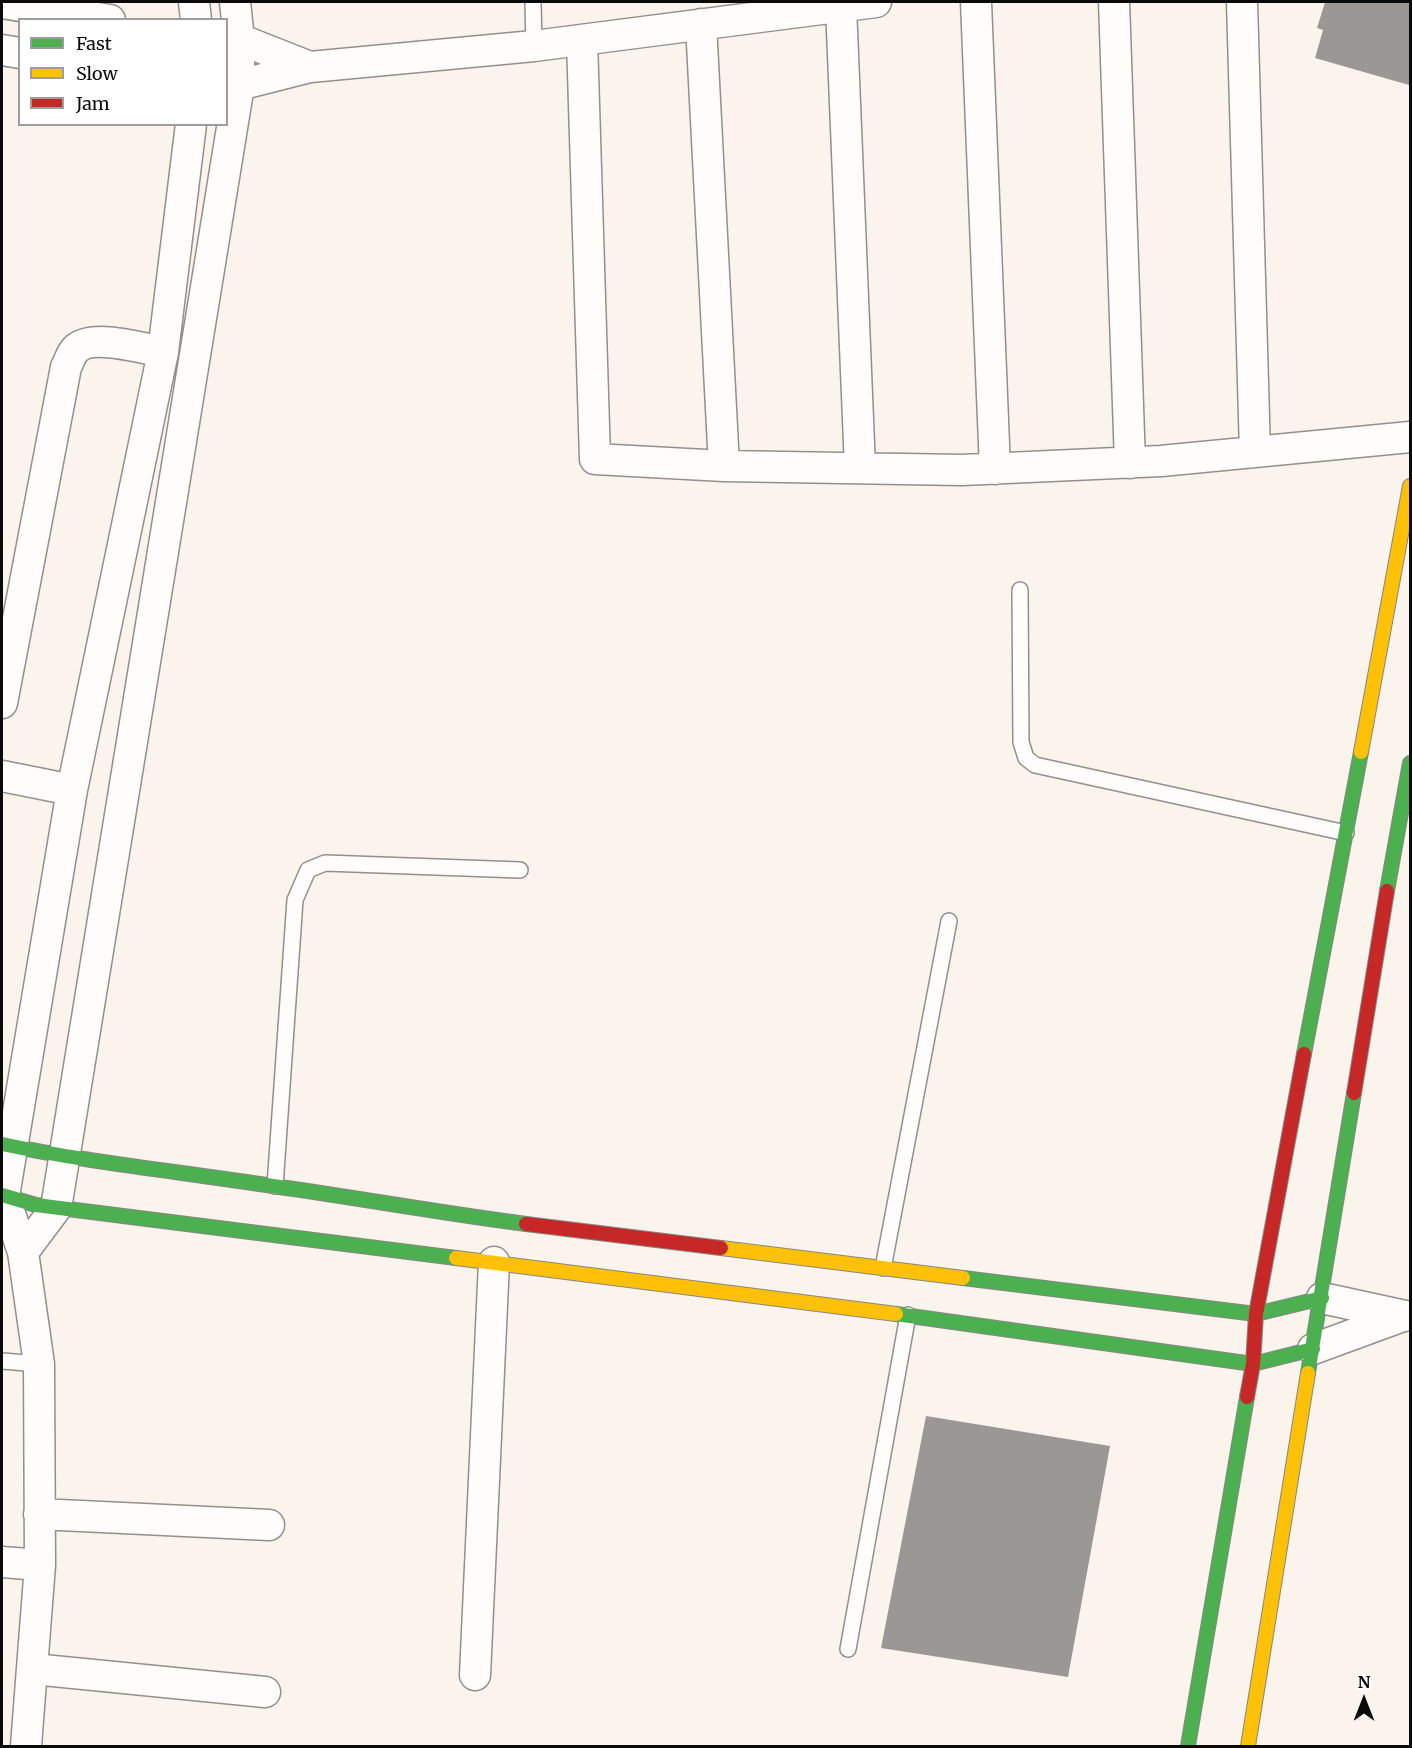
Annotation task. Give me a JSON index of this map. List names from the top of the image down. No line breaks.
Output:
{"legend":["Fast","Slow","Jam"],"north":"top"}
